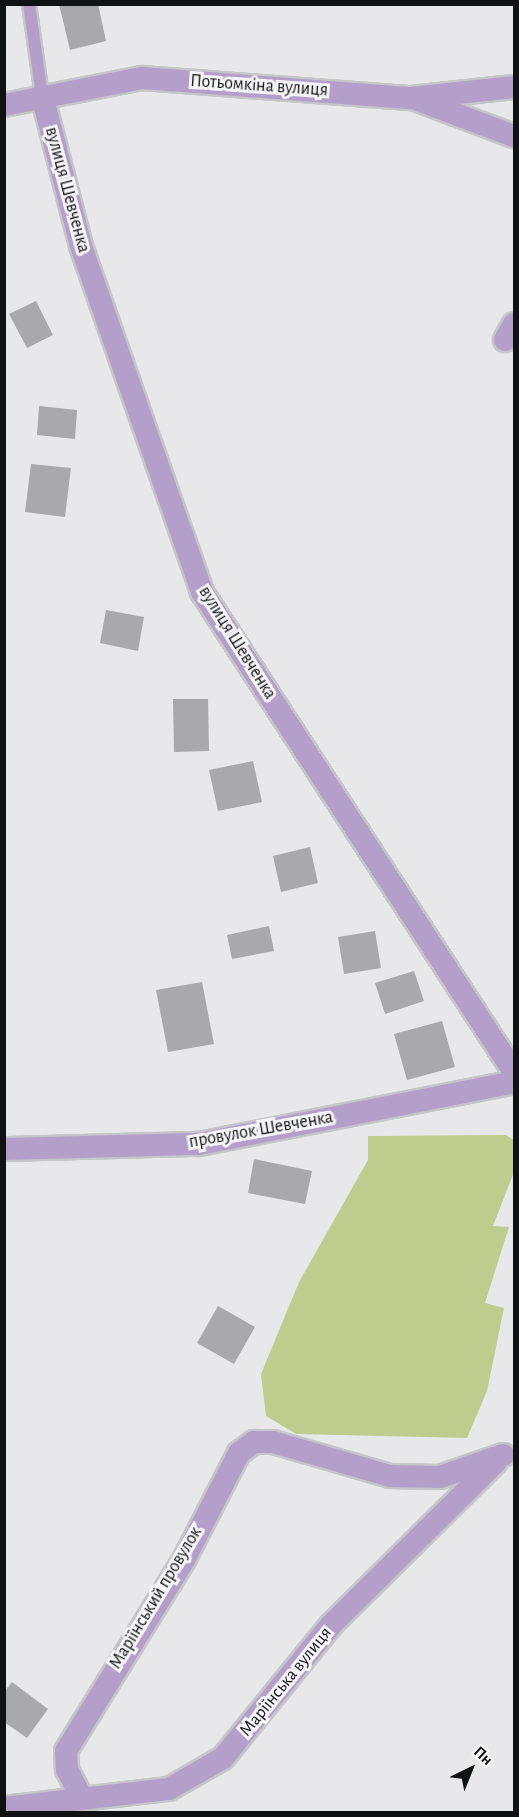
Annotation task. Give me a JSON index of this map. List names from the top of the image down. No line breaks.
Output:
{"streets":{"street":["Потьомкіна вулиця","вулиця Шевченка","провулок Шевченка","Маріїнський провулок","Маріїнська вулиця"]},"crossings":[["Потьомкіна вулиця","вулиця Шевченка"],["Маріїнський провулок","Маріїнська вулиця"]],"north":"top right"}
